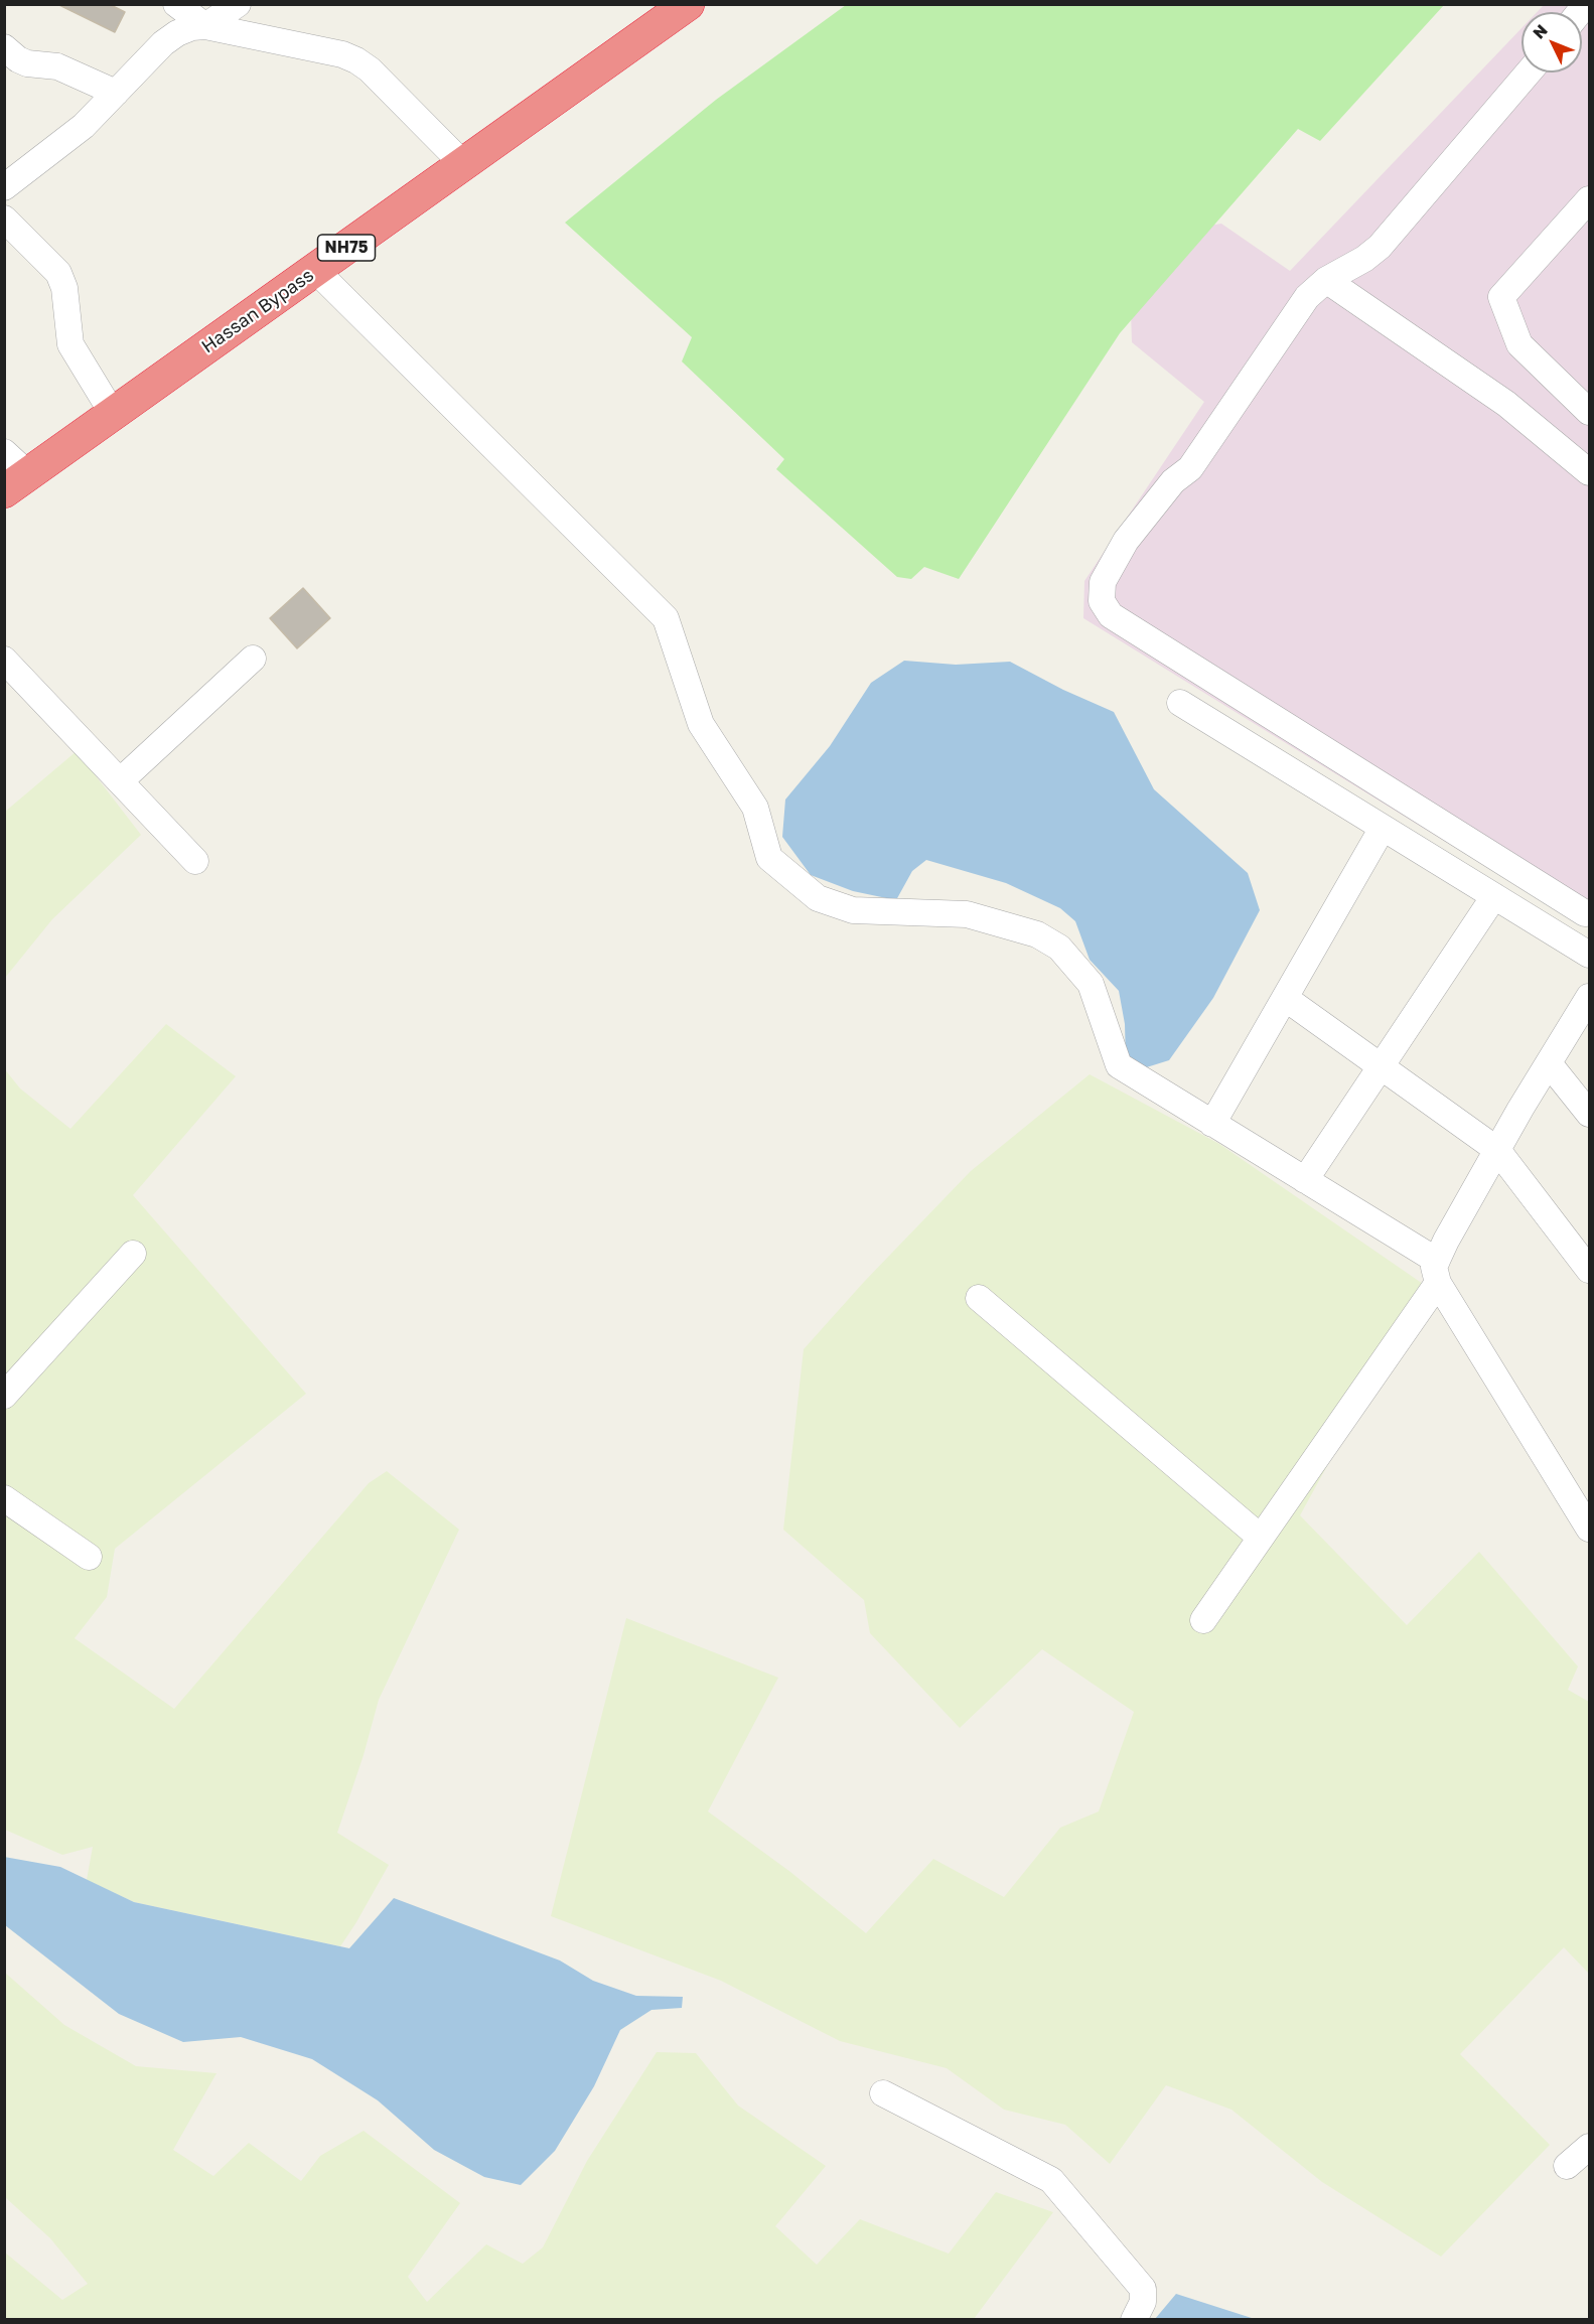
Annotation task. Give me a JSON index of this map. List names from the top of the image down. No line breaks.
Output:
{"streets":{"highway":["NH75","Hassan Bypass"]},"north":"top left"}
